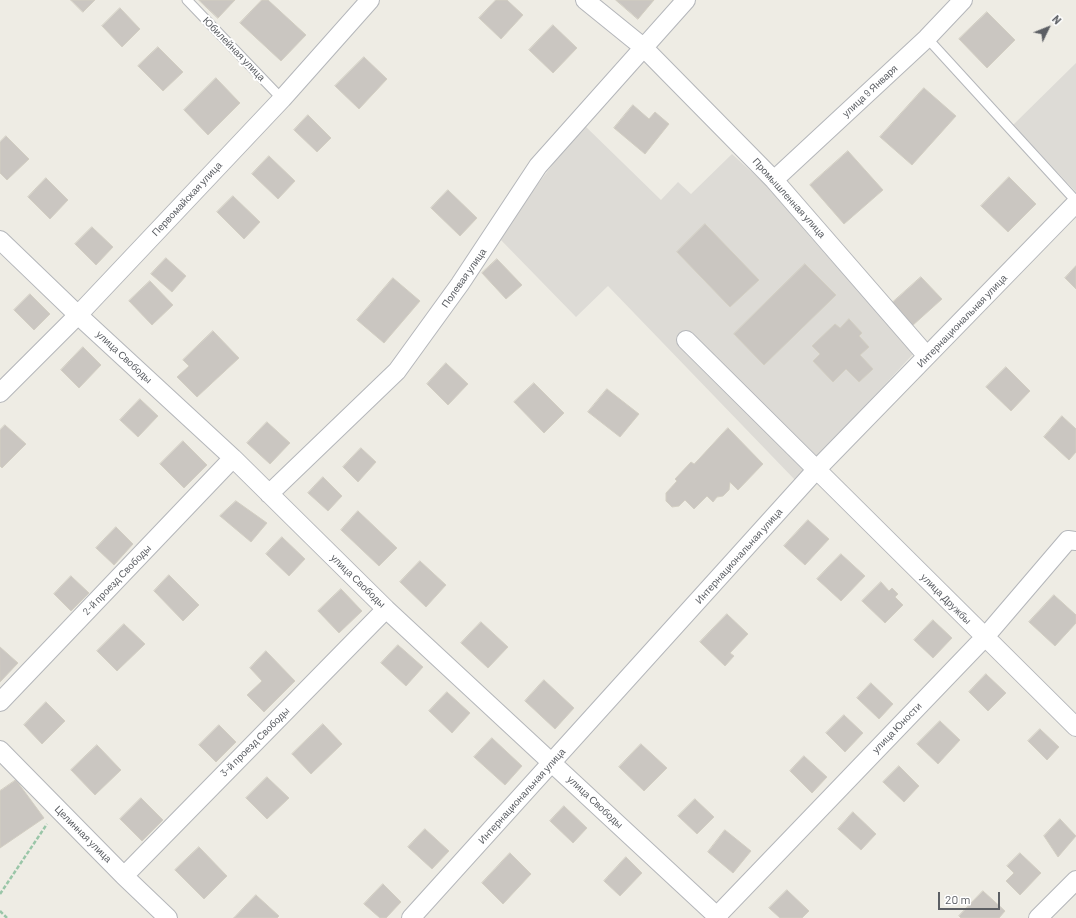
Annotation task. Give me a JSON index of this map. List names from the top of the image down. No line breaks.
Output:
{"streets":{"street":["улица 9 Января","Промышленная улица","Первомайская улица","Полевая улица","Интернациональная улица","улица Свободы","2-й проезд Свободы","улица Дружбы","улица Юности","3-й проезд Свободы","Целинная улица"],"lane":["Юбилейная улица"]},"crossings":[["Юбилейная улица","Первомайская улица"],["улица 9 Января","Промышленная улица"],["Промышленная улица","Полевая улица"],["Промышленная улица","Интернациональная улица"],["Первомайская улица","улица Свободы"],["Полевая улица","улица Свободы"],["Интернациональная улица","улица Свободы"],["Интернациональная улица","улица Дружбы"],["улица Свободы","2-й проезд Свободы"],["улица Свободы","улица Юности"],["улица Свободы","3-й проезд Свободы"],["улица Дружбы","улица Юности"],["3-й проезд Свободы","Целинная улица"]],"scale_bar":"20 m","north":"top right"}
